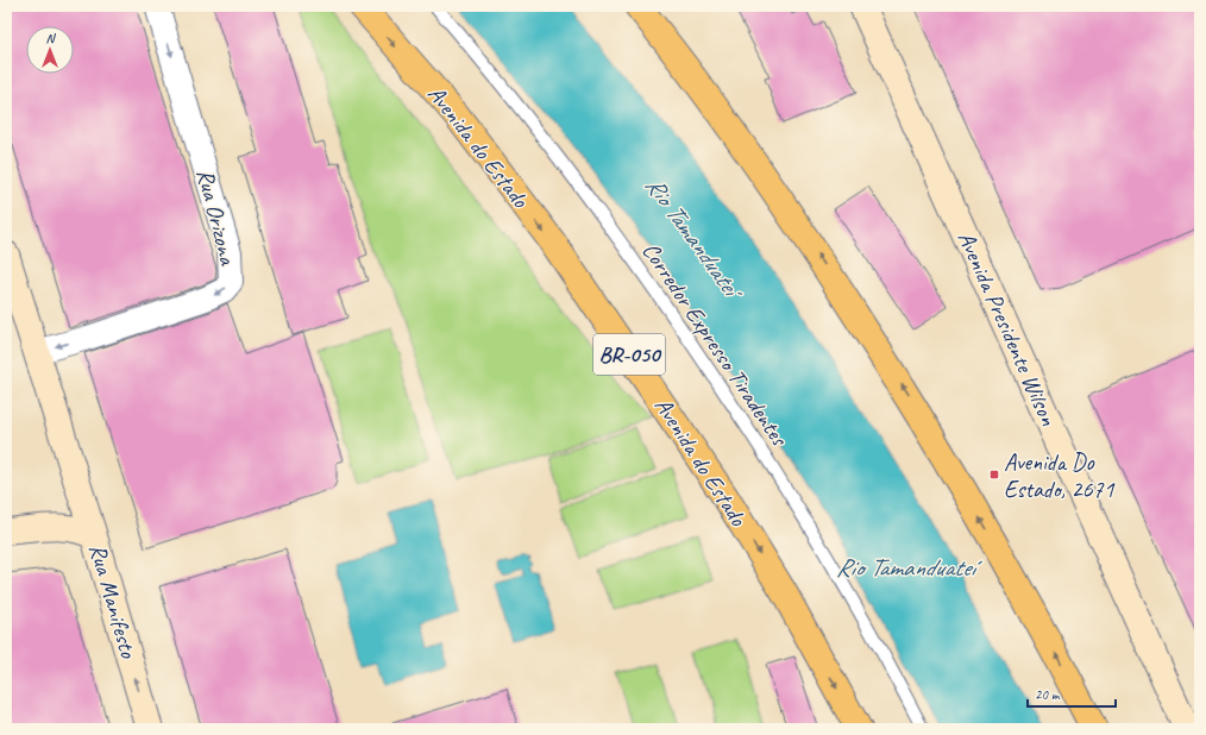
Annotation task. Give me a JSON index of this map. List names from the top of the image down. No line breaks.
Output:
{"streets":{"highway":["Avenida do Estado","BR-050"],"main road":["Avenida Presidente Wilson","Rua Manifesto"],"street":["Rua Orizona"],"lane":["Corredor Expresso Tiradentes"]},"crossings":[["Rua Orizona","Rua Manifesto"]],"one_way":["Rua Manifesto"],"water":["Rio Tamanduateí"],"places":{"transit":["Avenida Do Estado, 2671"]},"scale_bar":"20 m","north":"top"}
